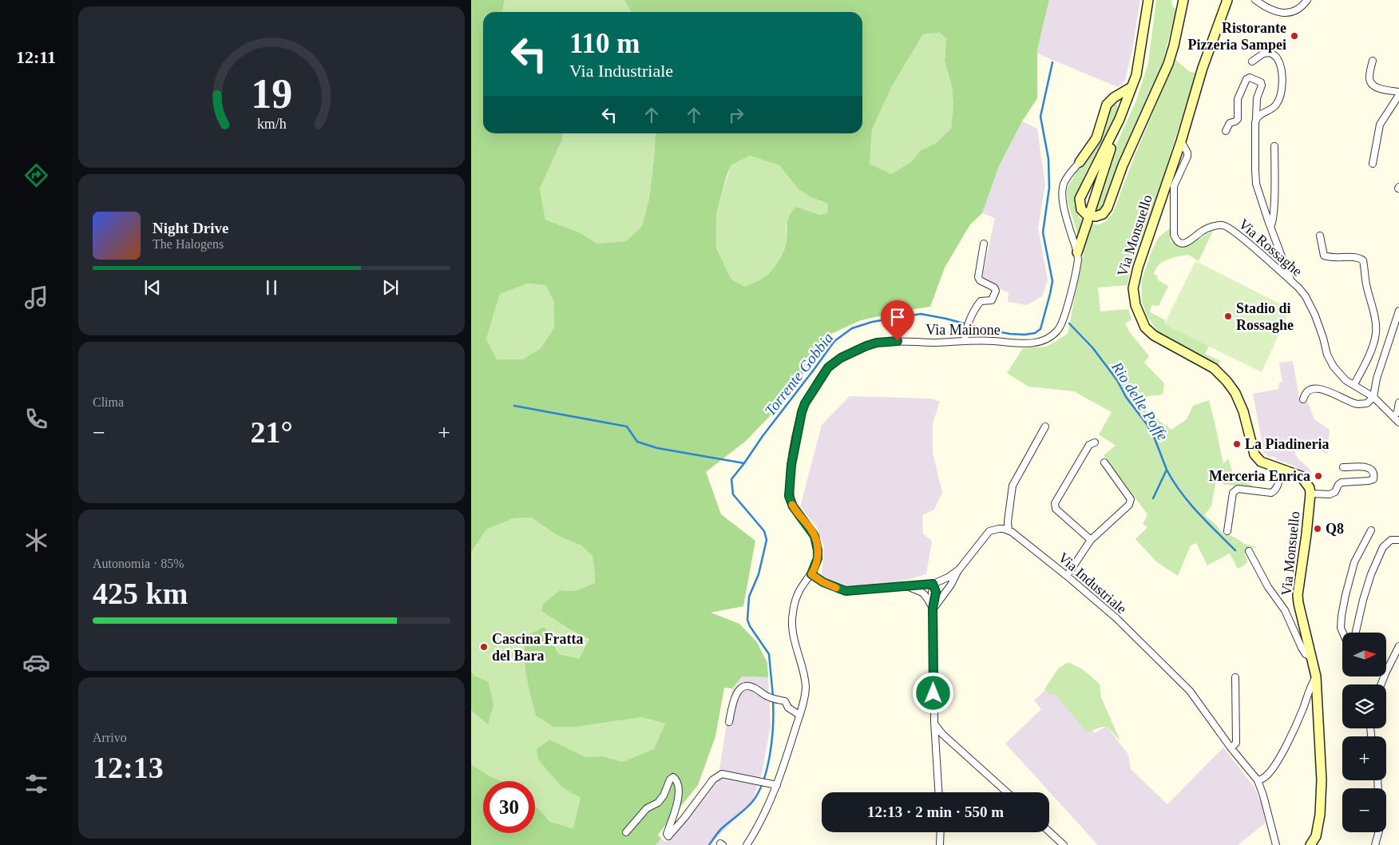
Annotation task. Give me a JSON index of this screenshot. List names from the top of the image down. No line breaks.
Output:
{"streets":{"main road":["Via Monsuello"],"street":["Via Rossaghe","Via Mainone","Via Industriale"]},"crossings":[["Via Monsuello","Via Rossaghe"]],"water":["Torrente Gobbia","Rio delle Poffe"],"places":["Ristorante Pizzeria Sampei","Stadio di Rossaghe","La Piadineria","Merceria Enrica","Q8","Cascina Fratta del Bara"],"north":"right","page":{"tabs":"12:11","turn":["110 m","Via Industriale"],"song":["Night Drive","The Halogens"],"tile":["Clima",["Autonomia · 85%","425 km"],["Arrivo","12:13"]],"heat":["−","21°","+"],"map_buttons":["+","−"],"limit":"30","trip":"12:13 · 2 min · 550 m","gauge":["19","km/h"]}}
